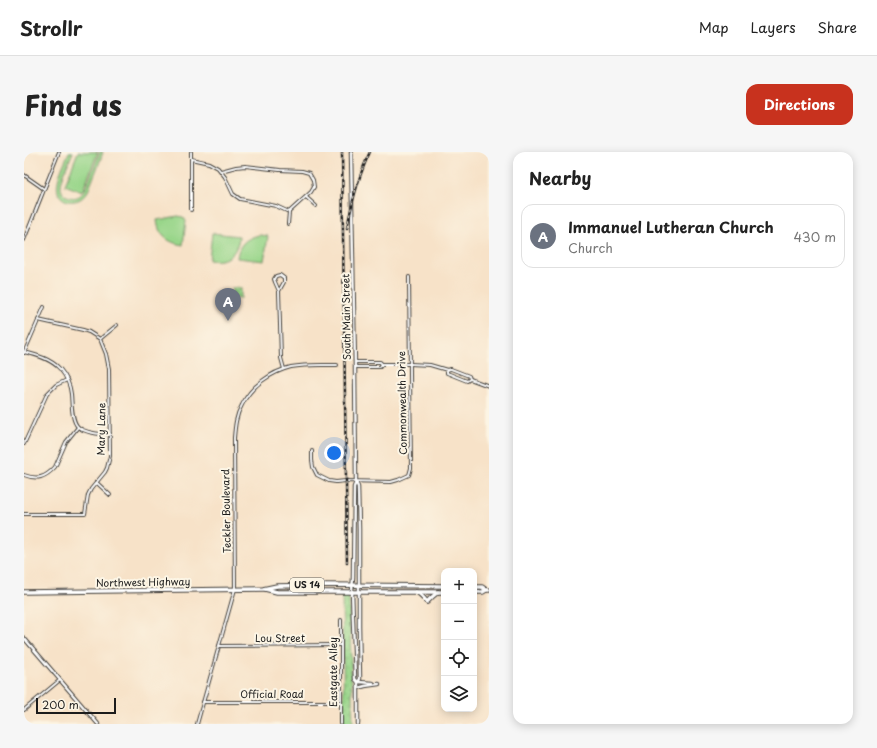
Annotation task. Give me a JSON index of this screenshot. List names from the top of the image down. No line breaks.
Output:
{"streets":{"main road":["Northwest Highway","US 14"],"street":["South Main Street","Commonwealth Drive","Mary Lane","Teckler Boulevard","Lou Street","Eastgate Alley","Official Road"]},"crossings":[["South Main Street","Commonwealth Drive"],["South Main Street","Northwest Highway"],["Teckler Boulevard","Northwest Highway"],["Teckler Boulevard","Lou Street"],["Teckler Boulevard","Official Road"],["Lou Street","Eastgate Alley"],["Eastgate Alley","Official Road"]],"scale_bar":"200 m","page":{"header":"Strollr","nav":["Map","Layers","Share"],"title":"Find us","buttons":"Directions","heading":"Nearby","list":[{"mark":"A","name":"Immanuel Lutheran Church","note":"Church","value":"430 m"}],"pins":"A","map_buttons":["+","−"],"scale":"200 m"}}
